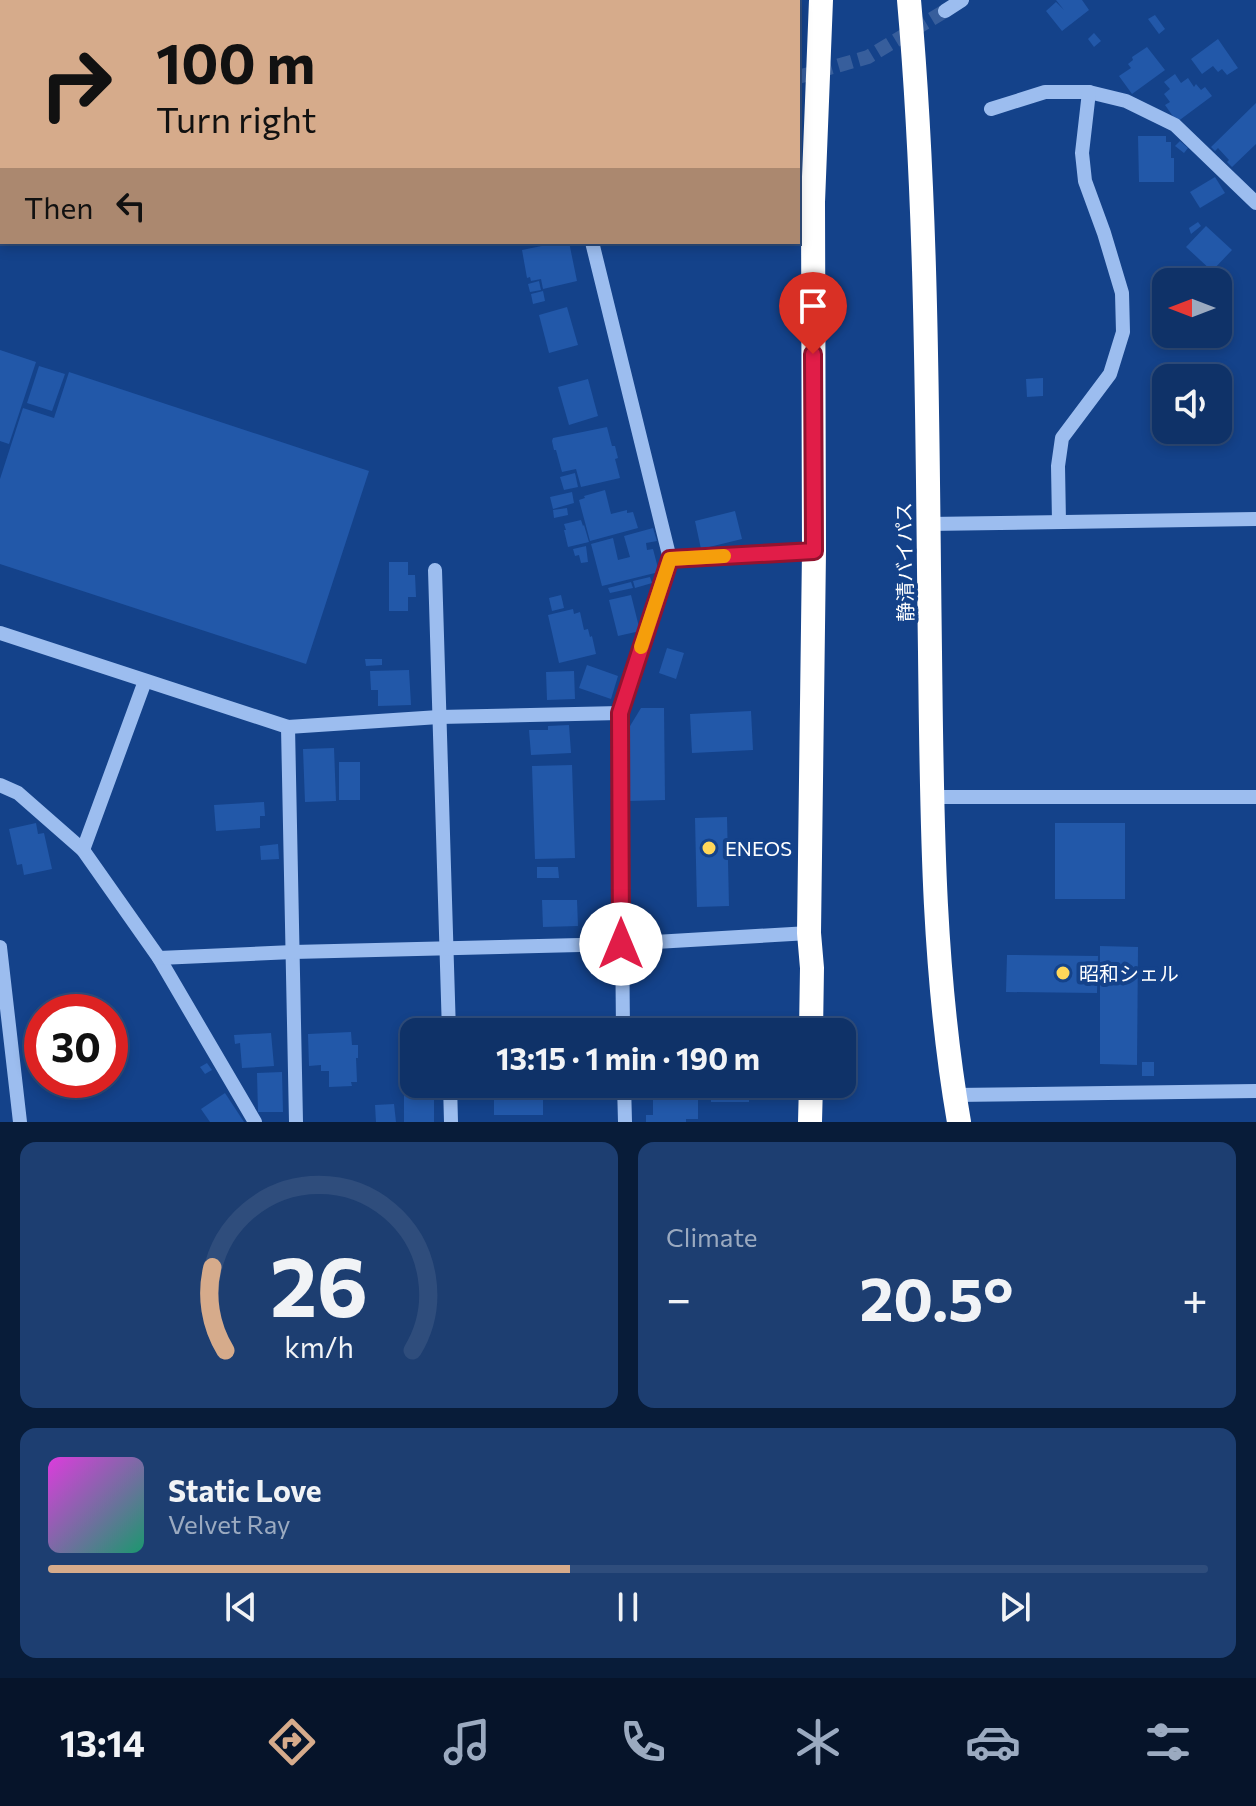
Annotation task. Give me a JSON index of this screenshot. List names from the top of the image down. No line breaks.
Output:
{"streets":{"highway":["静清バイパス"]},"places":["ENEOS","昭和シェル"],"north":"left","page":{"turn":["100 m","Turn right"],"then":"Then","limit":"30","trip":"13:15 · 1 min · 190 m","tile":"Climate","heat":["−","20.5°","+"],"song":["Static Love","Velvet Ray"],"tabs":"13:14","gauge":["26","km/h"]}}
